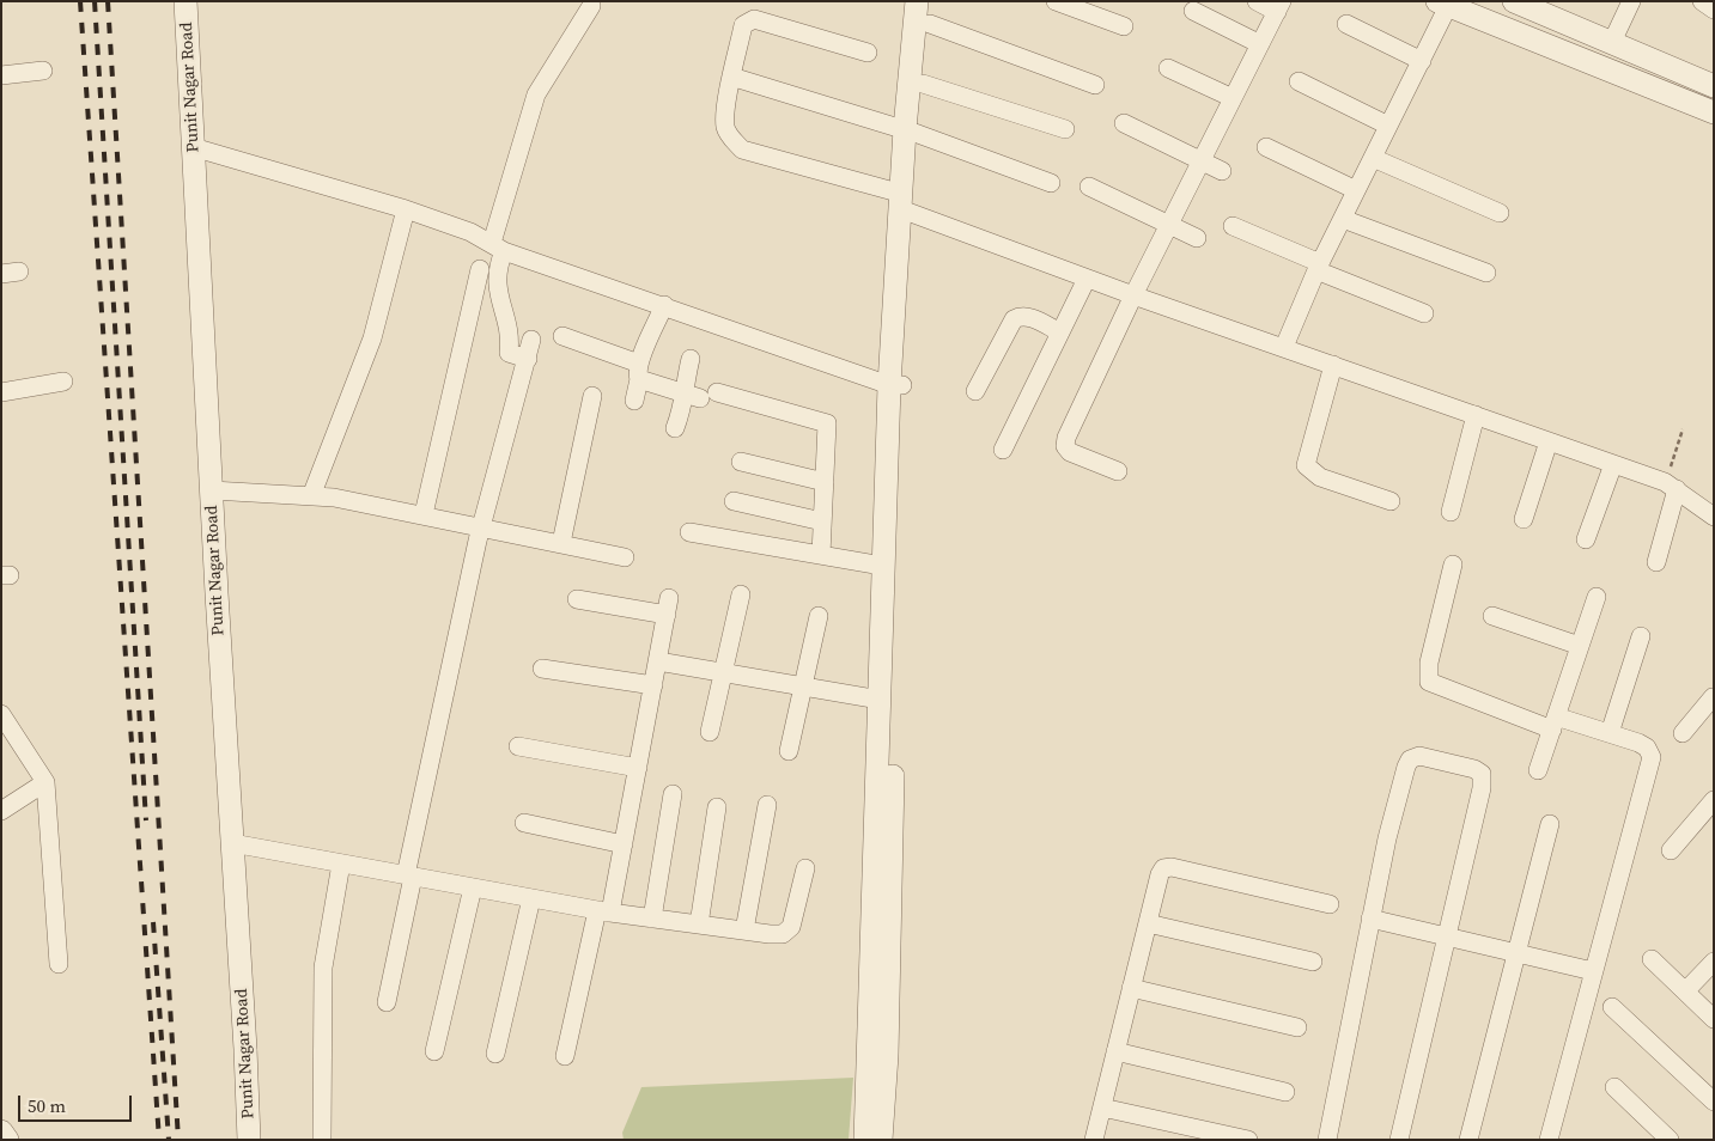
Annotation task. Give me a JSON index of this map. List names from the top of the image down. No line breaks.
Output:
{"streets":{"street":["Punit Nagar Road"]},"scale_bar":"50 m"}
